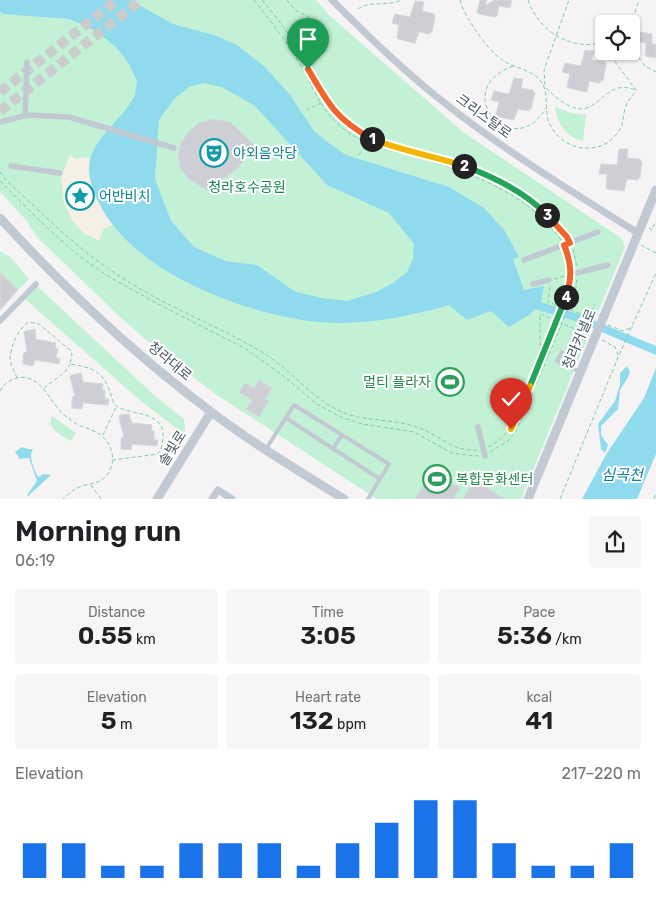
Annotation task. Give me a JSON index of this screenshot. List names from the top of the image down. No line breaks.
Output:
{"streets":{"street":["크리스탈로","청라커낼로","청라대로","솔빛로"]},"crossings":[["크리스탈로","청라커낼로"],["청라대로","솔빛로"]],"water":["심곡천"],"parks":["청라호수공원"],"places":{"theatre":["야외음악당"],"place":["어반비치"],"sports":["멀티 플라자","복합문화센터"]},"page":{"pins":["1","2","3","4"],"heading":["Morning run","06:19"],"stats":[["Distance","0.55 km"],["Time","3:05"],["Pace","5:36 /km"],["Elevation","5 m"],["Heart rate","132 bpm"],["kcal","41"]],"chart":["Elevation","217–220 m"]}}
